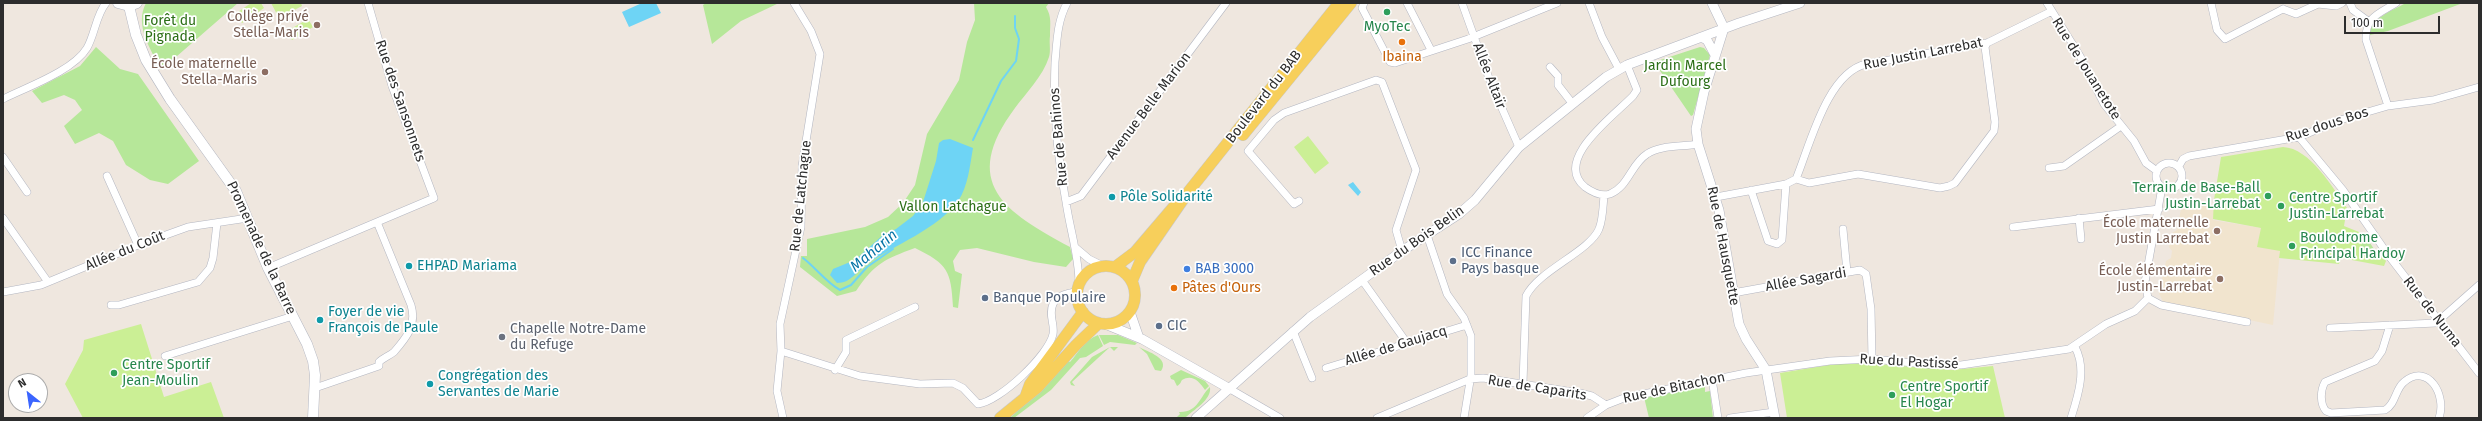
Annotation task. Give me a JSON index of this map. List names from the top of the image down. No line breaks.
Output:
{"streets":{"main road":["Boulevard du BAB","Promenade de la Barre"],"street":["Rue Justin Larrebat","Rue de Jouanetote","Allée Altaïr","Rue des Sansonnets","Avenue Belle Marion","Rue dous Bos","Rue de Bahinos","Rue de Latchague","Rue du Bois Belin","Rue de Hausquette","Allée du Coût","Allée Sagardi","Rue de Numa","Allée de Gaujacq","Rue du Pastissé","Rue de Caparits","Rue de Bitachon"]},"crossings":[["Rue Justin Larrebat","Rue de Jouanetote"],["Rue de Jouanetote","Rue dous Bos"],["Allée Altaïr","Rue du Bois Belin"],["Boulevard du BAB","Rue de Bahinos"],["Avenue Belle Marion","Rue de Bahinos"],["Rue dous Bos","Rue de Numa"],["Rue du Bois Belin","Rue de Hausquette"],["Rue de Hausquette","Allée Sagardi"],["Rue de Hausquette","Rue du Pastissé"],["Rue de Hausquette","Rue de Bitachon"],["Promenade de la Barre","Allée du Coût"],["Allée Sagardi","Rue du Pastissé"],["Rue du Pastissé","Rue de Bitachon"],["Rue de Caparits","Rue de Bitachon"]],"water":["Maharin"],"parks":["Forêt du Pignada","Jardin Marcel Dufourg","Vallon Latchague"],"places":["MyoTec","Collège privé Stella-Maris","Ibaina","École maternelle Stella-Maris","Terrain de Base-Ball Justin-Larrebat","Pôle Solidarité","Centre Sportif Justin-Larrebat","École maternelle Justin Larrebat","Boulodrome Principal Hardoy","ICC Finance Pays basque","EHPAD Mariama","BAB 3000","École élémentaire Justin-Larrebat","Pâtes d'Ours","Banque Populaire","Foyer de vie François de Paule","CIC","Chapelle Notre-Dame du Refuge","Centre Sportif Jean-Moulin","Congrégation des Servantes de Marie","Centre Sportif El Hogar"],"scale_bar":"100 m","north":"top left"}
